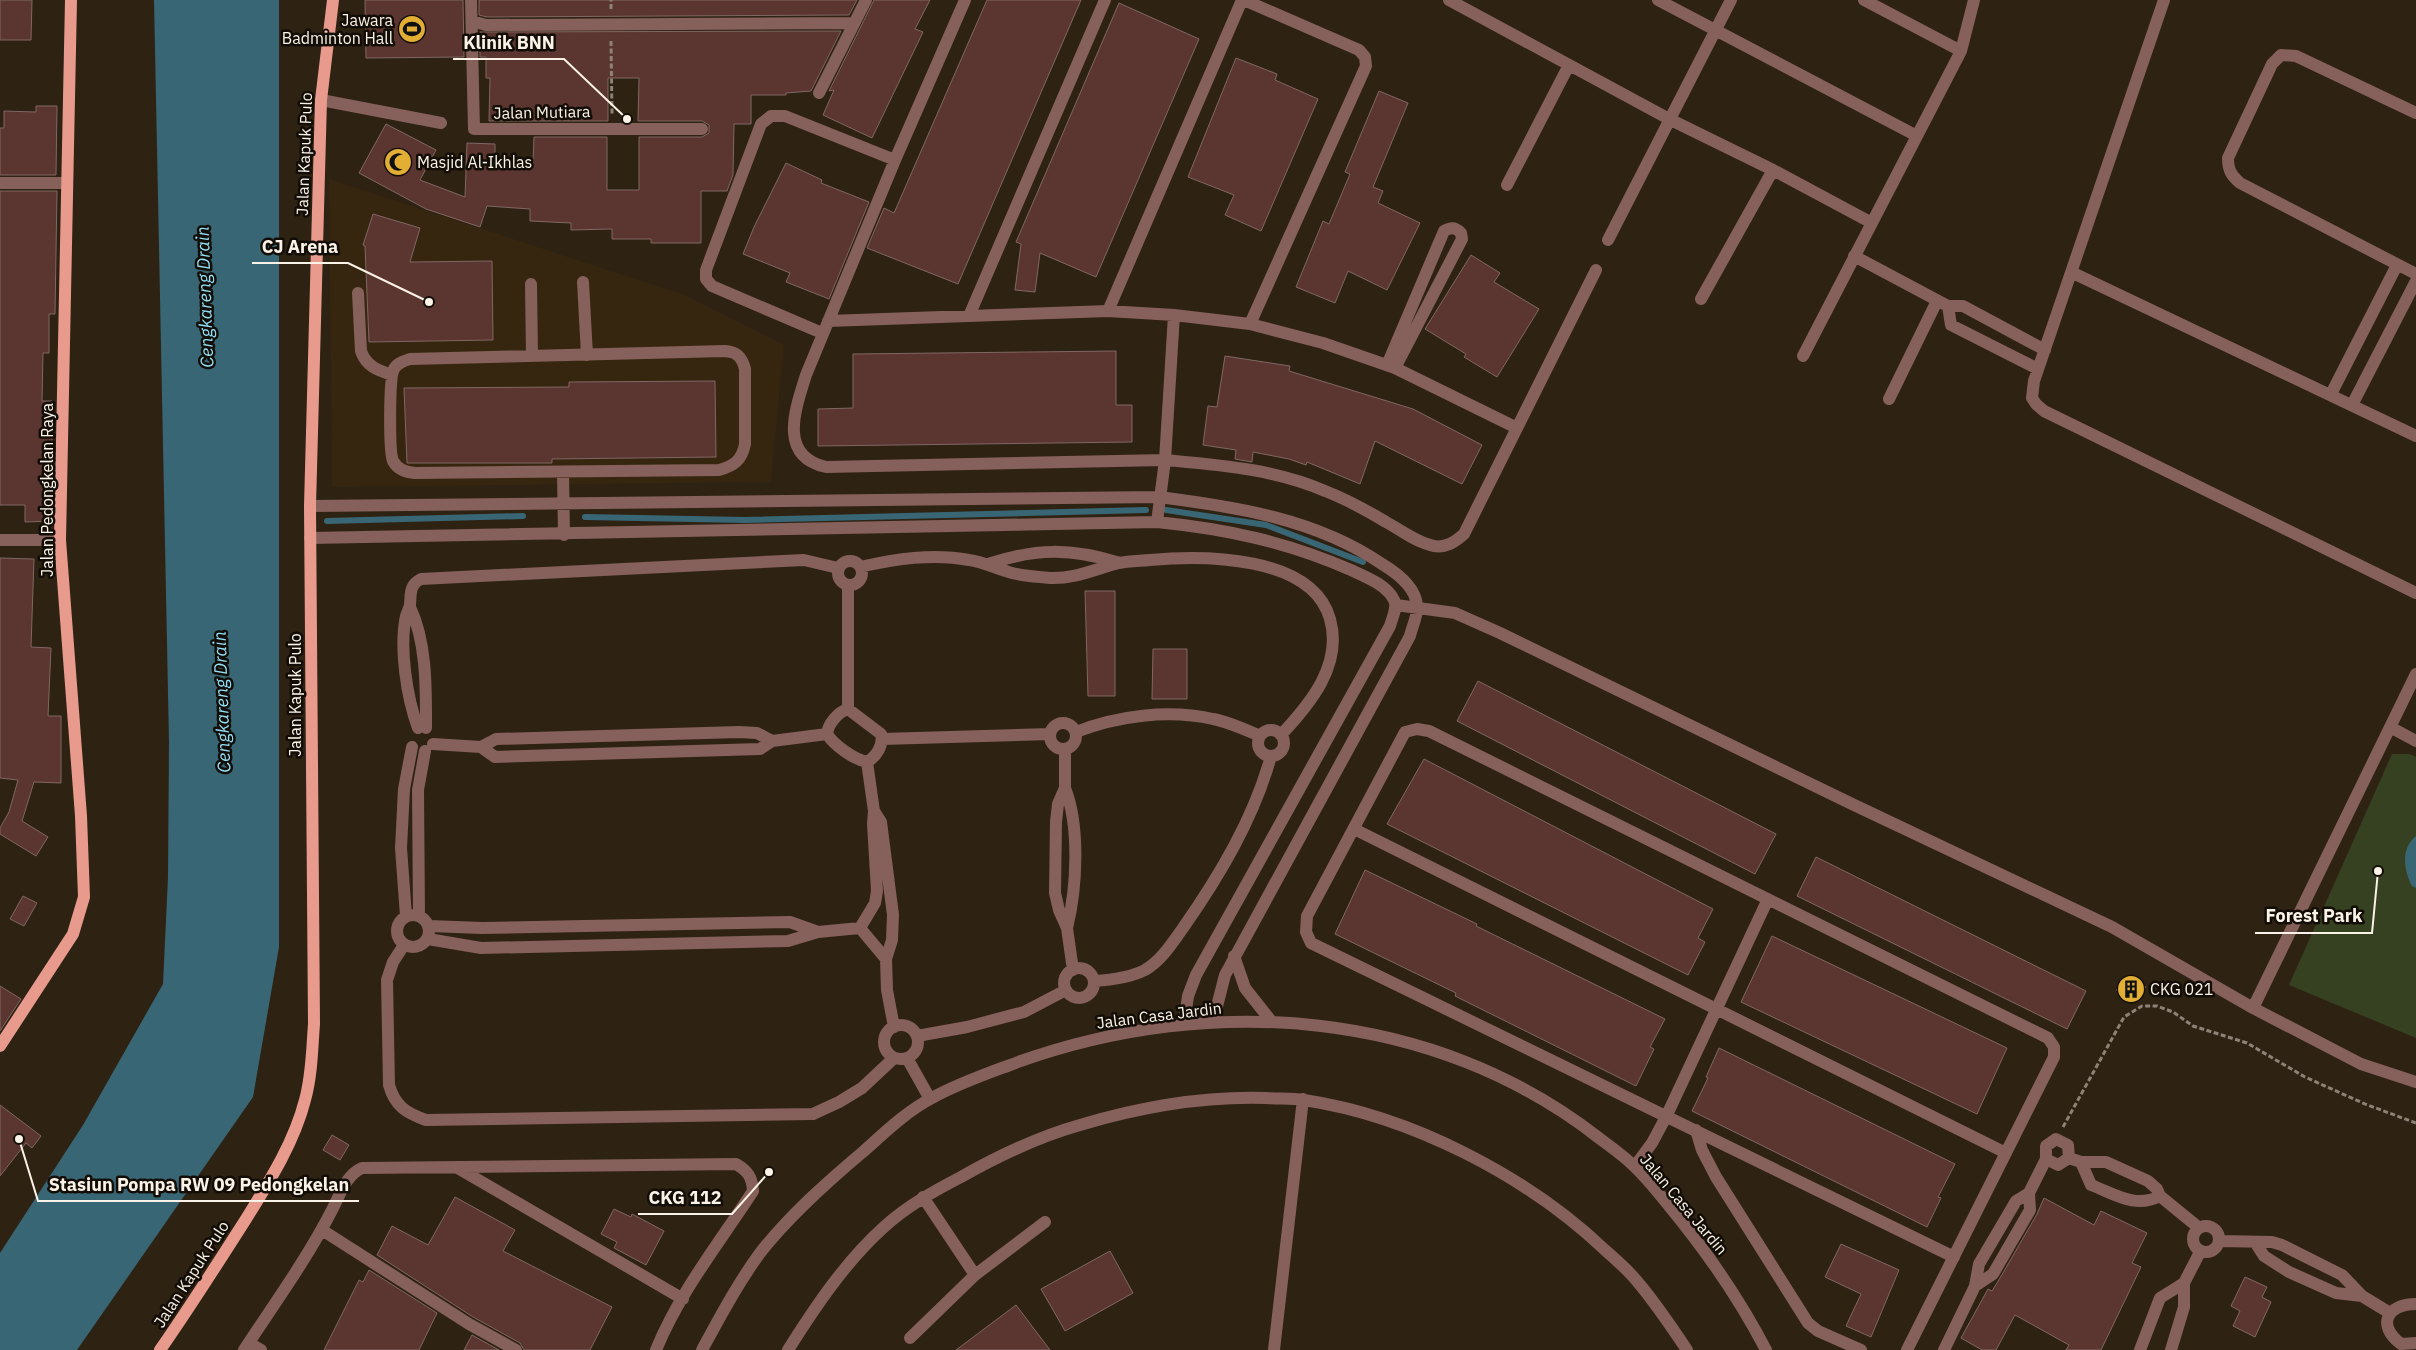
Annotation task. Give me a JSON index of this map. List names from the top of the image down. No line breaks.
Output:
{"streets":{"main road":["Jalan Kapuk Pulo","Jalan Pedongkelan Raya"],"street":["Jalan Mutiara","Jalan Casa Jardin"]},"water":["Cengkareng Drain"],"places":{"sports":["Jawara Badminton Hall"],"other":["Klinik BNN","CJ Arena","Forest Park","Stasiun Pompa RW 09 Pedongkelan","CKG 112"],"mosque":["Masjid Al-Ikhlas"],"building":["CKG 021"]}}
